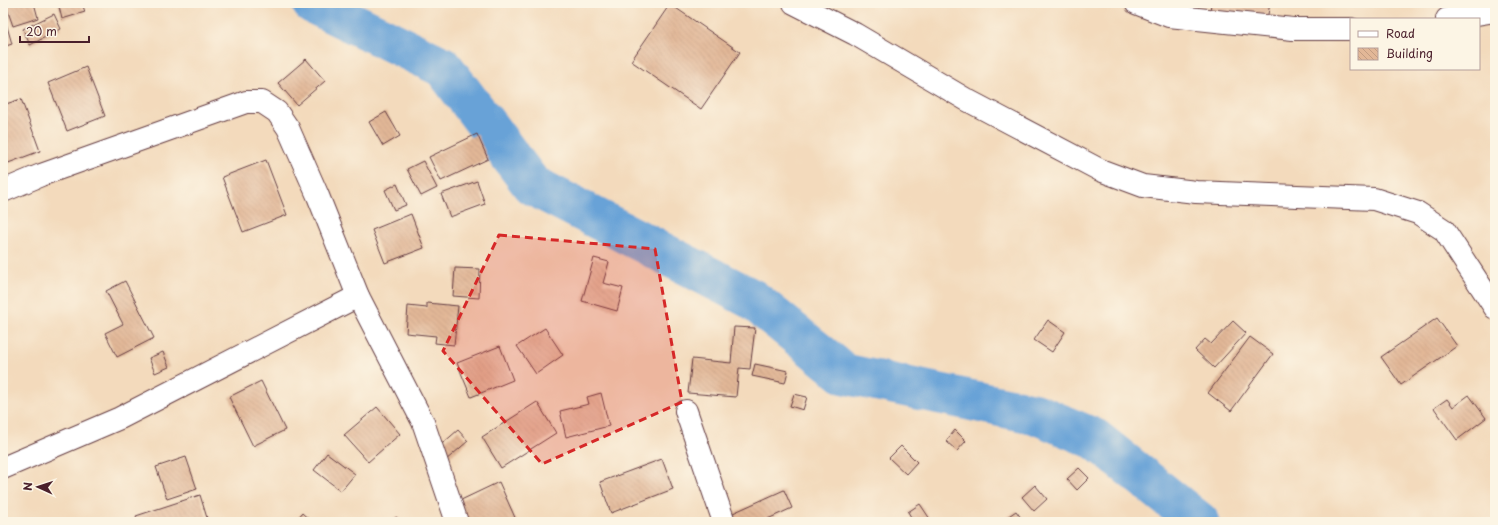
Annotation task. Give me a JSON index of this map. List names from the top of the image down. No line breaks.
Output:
{"legend":["Road","Building"],"scale_bar":"20 m","north":"left"}
